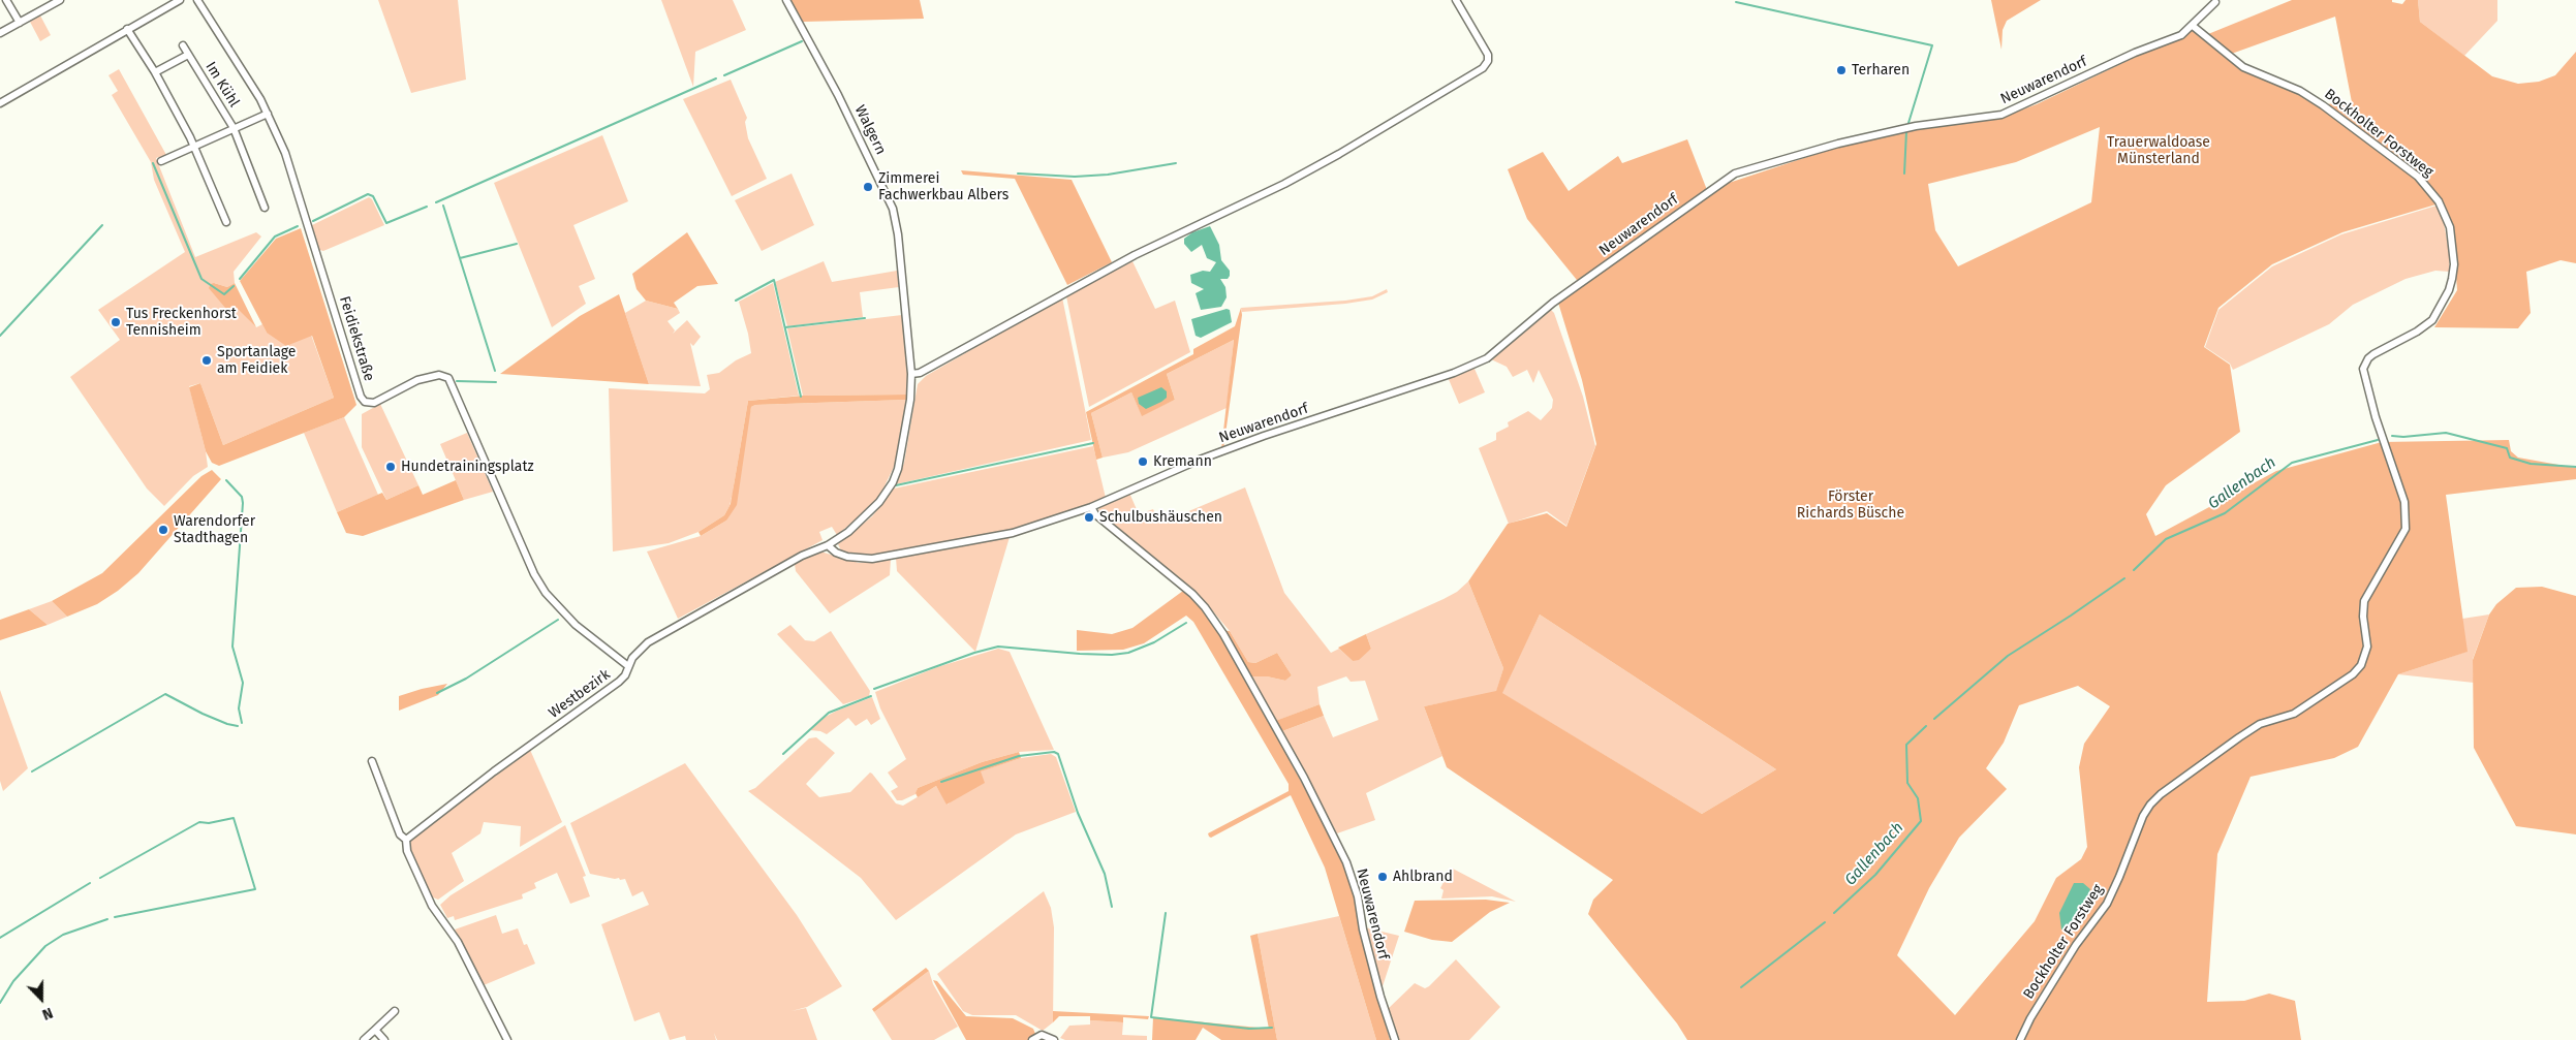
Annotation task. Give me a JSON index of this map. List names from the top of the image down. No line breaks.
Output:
{"streets":{"street":["Neuwarendorf","Im Kühl","Walgern","Bockholter Forstweg","Feidiekstraße","Westbezirk"]},"crossings":[["Neuwarendorf","Bockholter Forstweg"],["Neuwarendorf","Westbezirk"],["Im Kühl","Feidiekstraße"],["Walgern","Westbezirk"],["Feidiekstraße","Westbezirk"]],"water":["Gallenbach"],"parks":["Trauerwaldoase Münsterland","Förster Richards Büsche"],"places":["Terharen","Zimmerei Fachwerkbau Albers","Tus Freckenhorst Tennisheim","Sportanlage am Feidiek","Kremann","Hundetrainingsplatz","Schulbushäuschen","Warendorfer Stadthagen","Ahlbrand"],"north":"bottom"}
